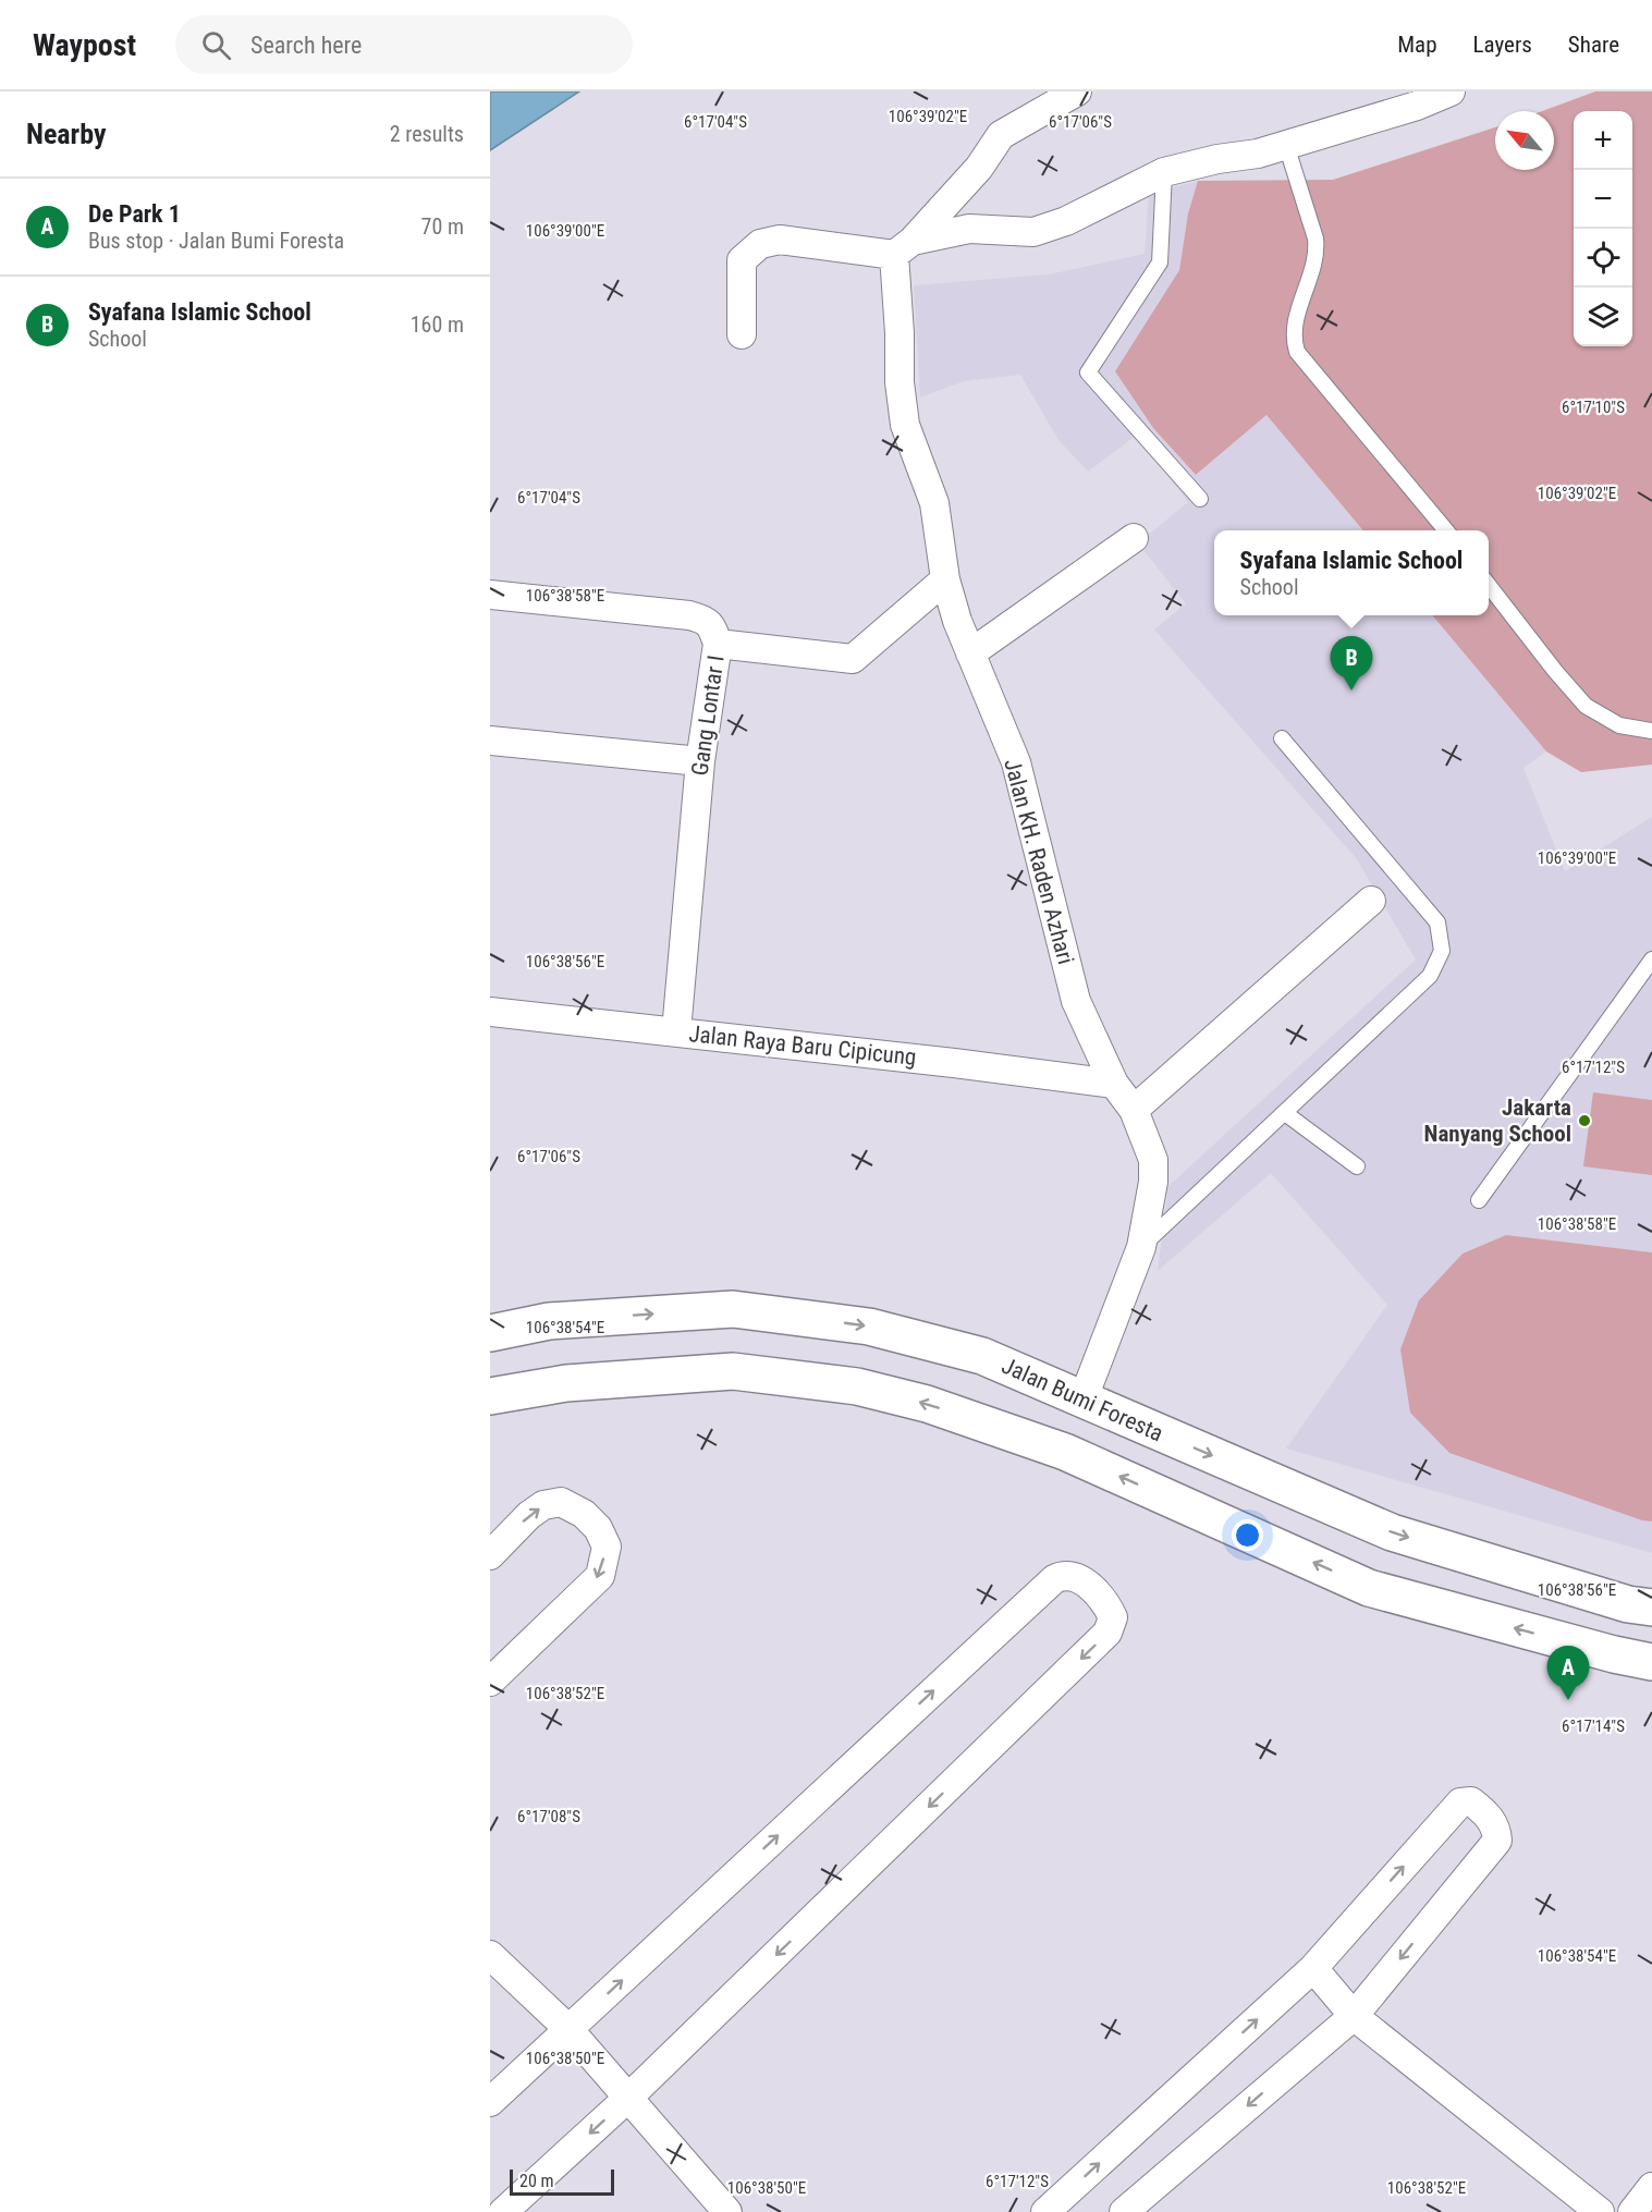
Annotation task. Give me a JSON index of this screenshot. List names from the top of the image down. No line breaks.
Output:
{"streets":{"main road":["Jalan Bumi Foresta"],"street":["Gang Lontar I","Jalan KH. Raden Azhari","Jalan Raya Baru Cipicung"]},"crossings":[["Gang Lontar I","Jalan Raya Baru Cipicung"],["Jalan KH. Raden Azhari","Jalan Raya Baru Cipicung"],["Jalan KH. Raden Azhari","Jalan Bumi Foresta"]],"places":["Jakarta Nanyang School"],"scale_bar":"20 m","north":"top left","page":{"header":"Waypost","search":"Search here","nav":["Map","Layers","Share"],"heading":["Nearby","2 results"],"map_buttons":["+","−"],"list":[{"mark":"A","name":"De Park 1","note":"Bus stop · Jalan Bumi Foresta","value":"70 m"},{"mark":"B","name":"Syafana Islamic School","note":"School","value":"160 m"}],"popup":["Syafana Islamic School","School"],"pins":["B","A"],"scale":"20 m"},"coordinates":["106°39'02\"E","6°17'04\"S","6°17'06\"S","106°39'00\"E","6°17'10\"S","106°38'58\"E","106°38'56\"E","6°17'12\"S","106°38'54\"E","106°38'52\"E","6°17'14\"S","6°17'08\"S","106°38'50\"E"]}
